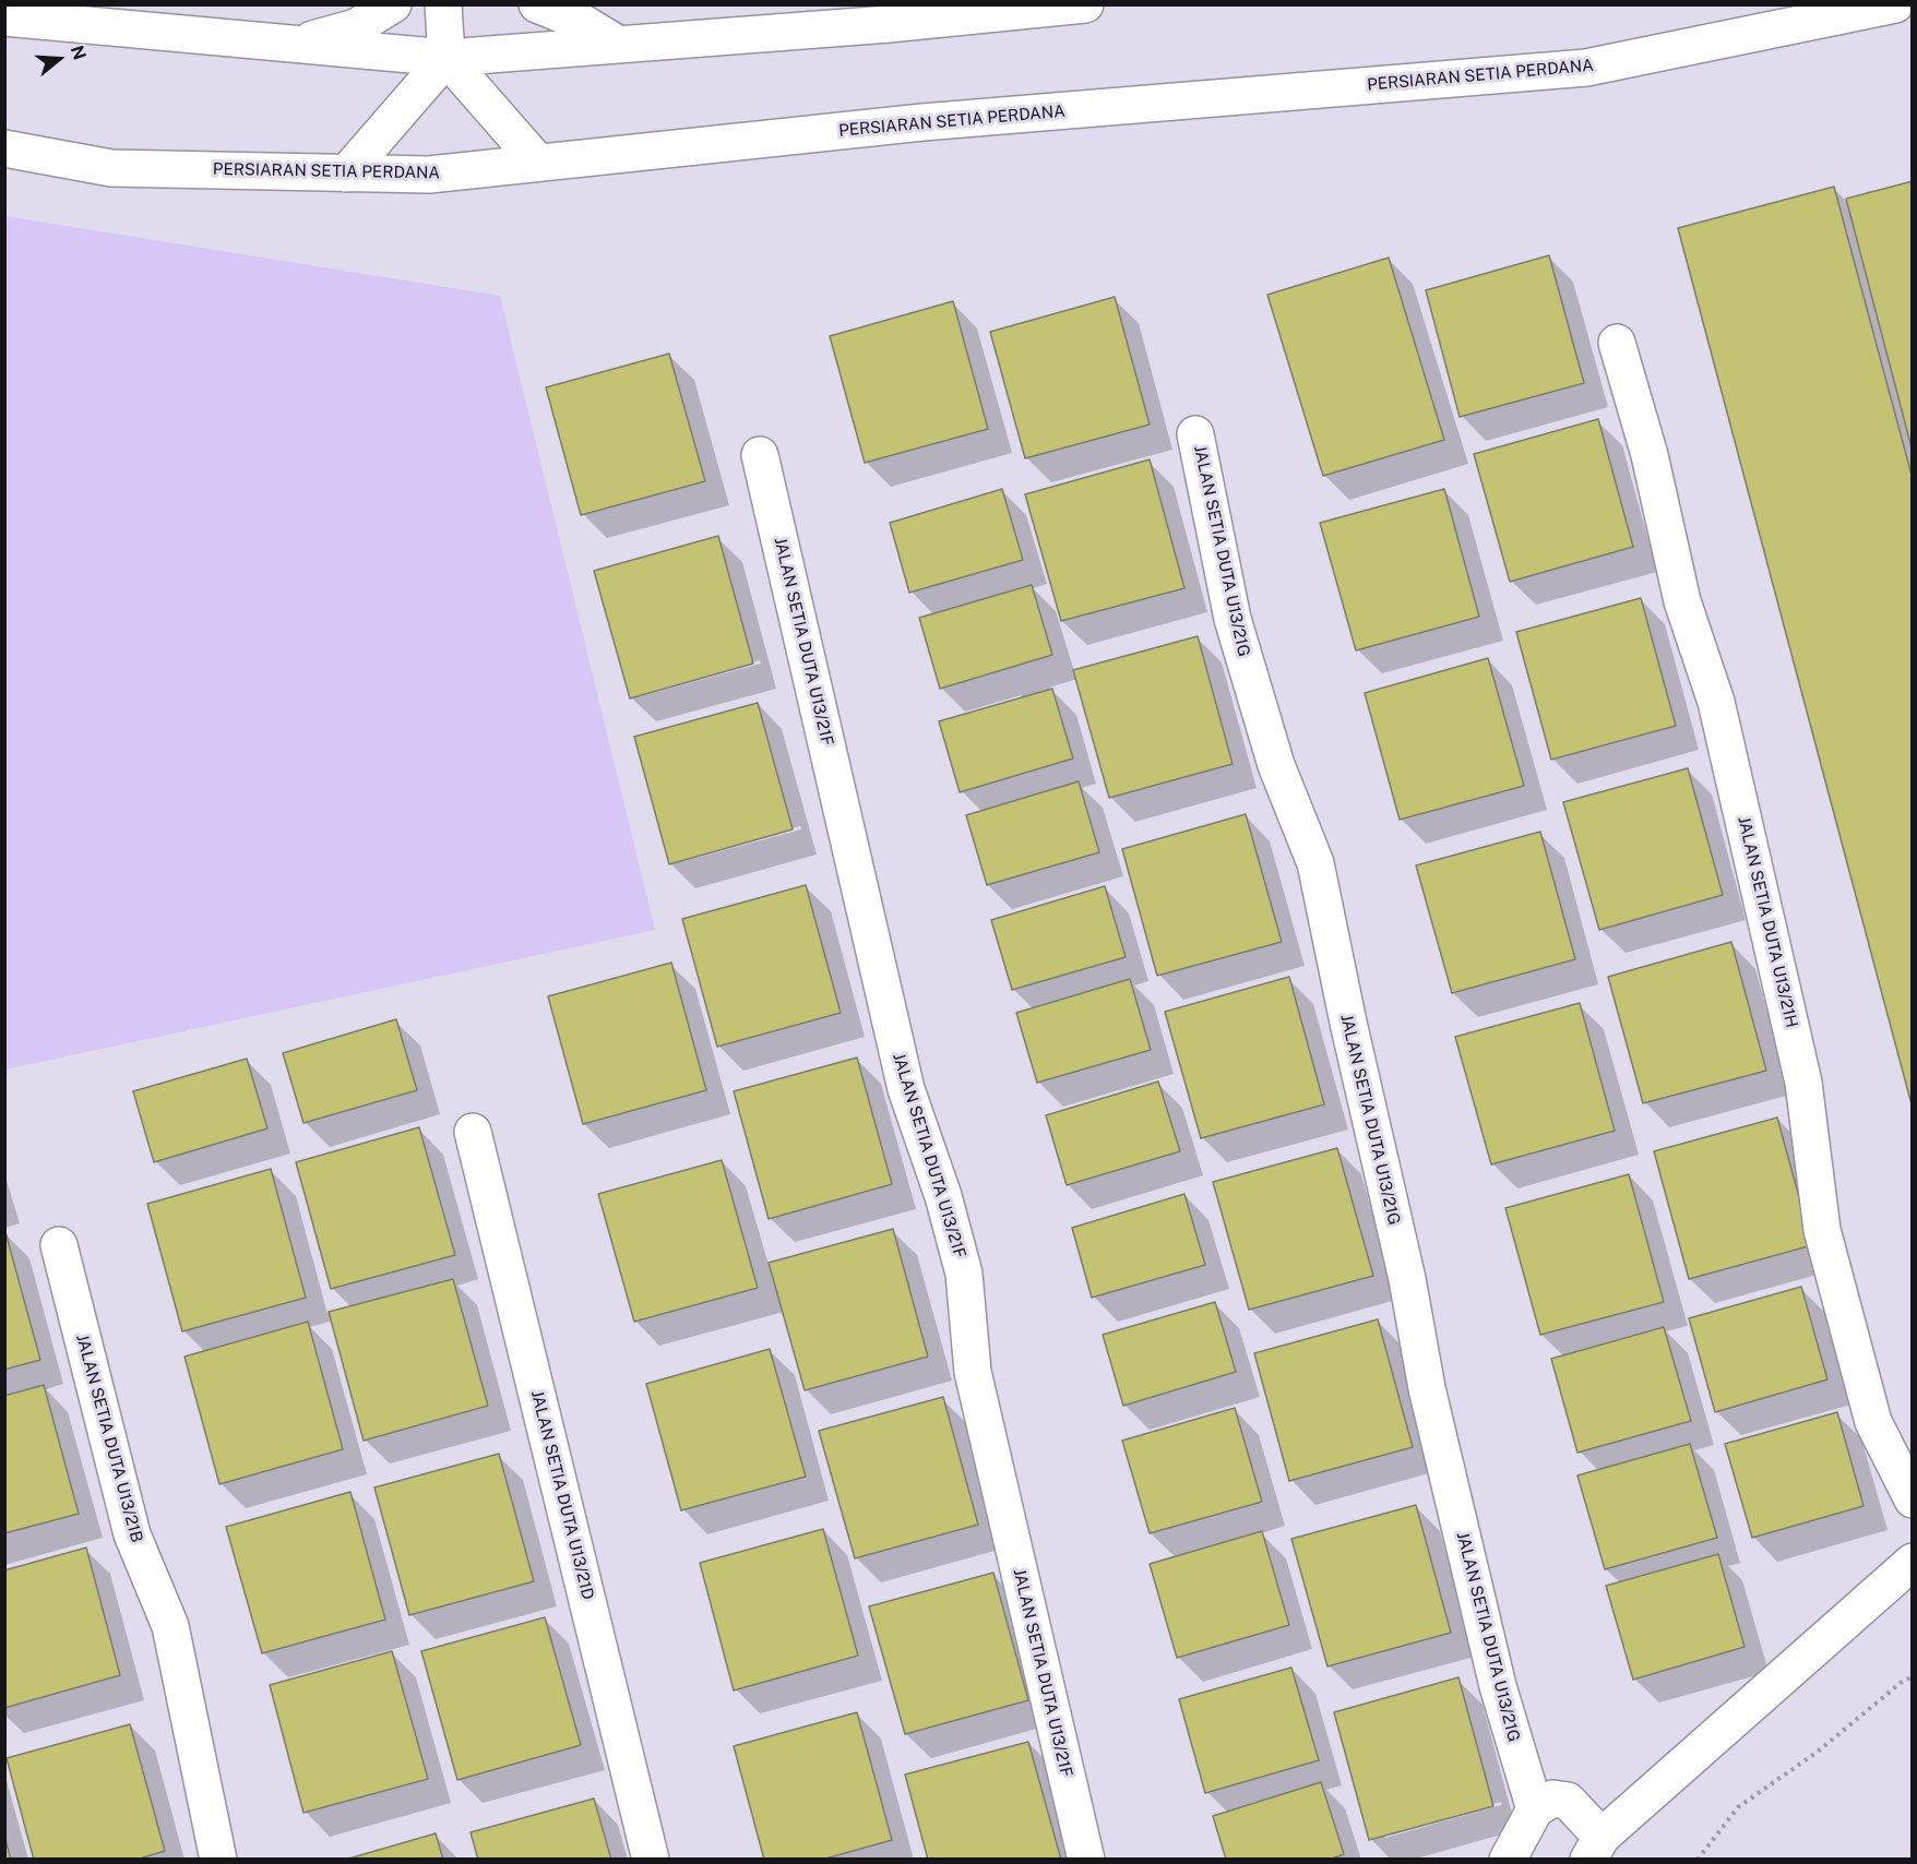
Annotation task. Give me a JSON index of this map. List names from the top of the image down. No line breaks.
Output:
{"streets":{"street":["PERSIARAN SETIA PERDANA","JALAN SETIA DUTA U13/21G","JALAN SETIA DUTA U13/21F","JALAN SETIA DUTA U13/21H","JALAN SETIA DUTA U13/21B","JALAN SETIA DUTA U13/21D"]},"north":"right"}
